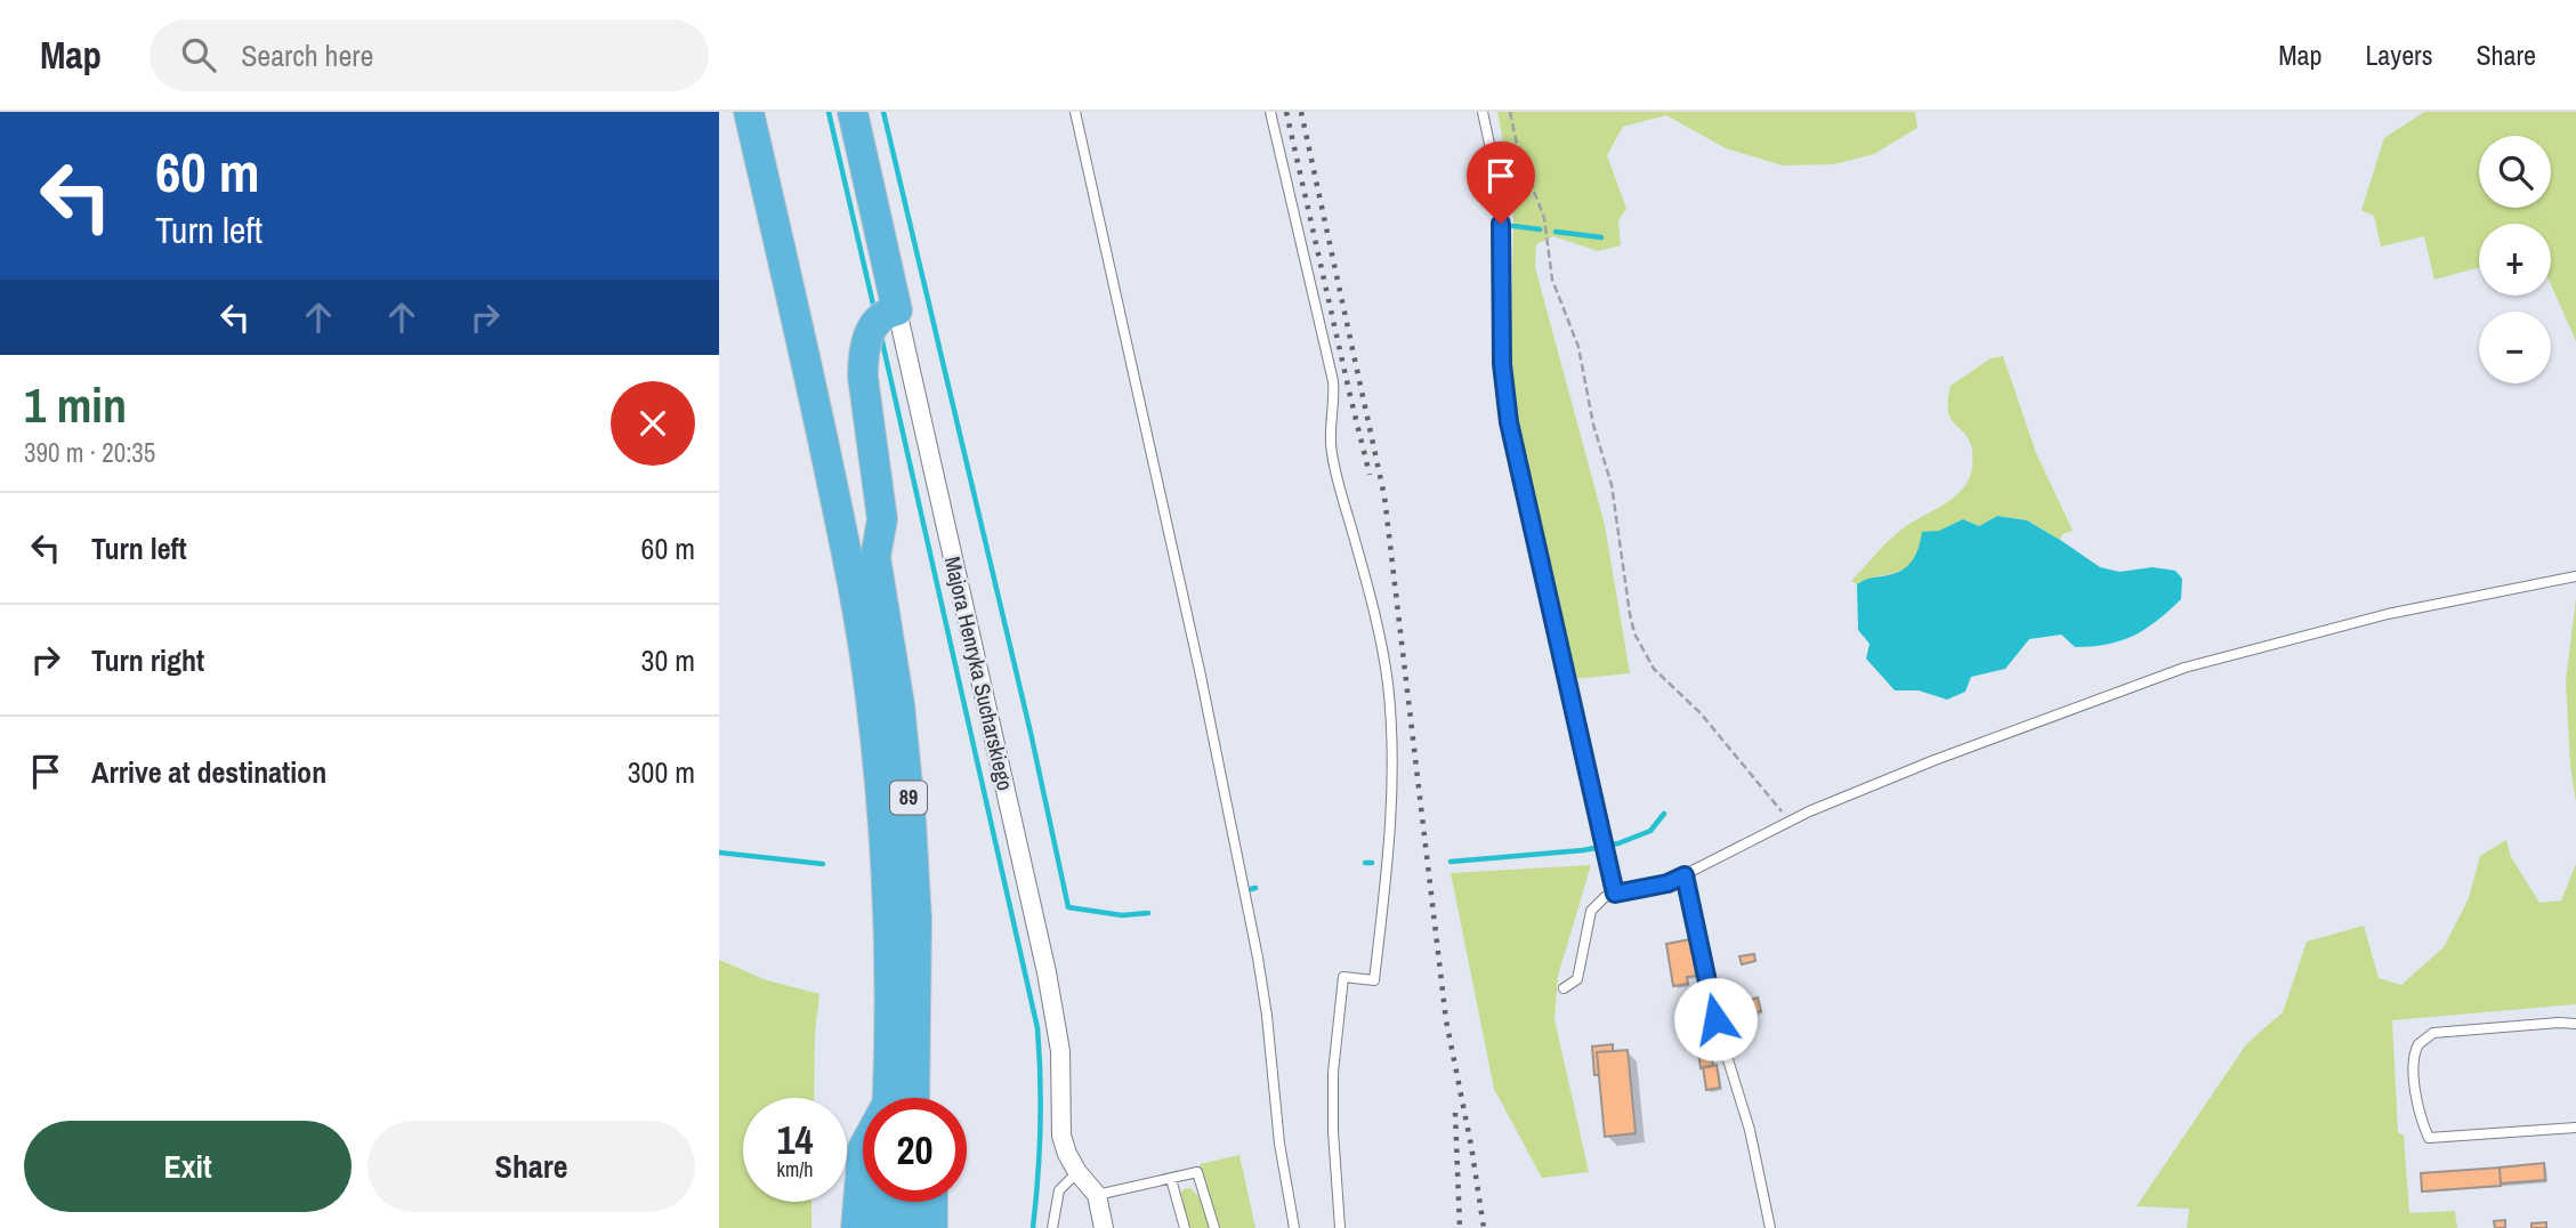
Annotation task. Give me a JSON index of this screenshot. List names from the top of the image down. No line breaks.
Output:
{"streets":{"highway":["Majora Henryka Sucharskiego","89"]},"crossings":[["Majora Henryka Sucharskiego","89"]],"page":{"header":"Map","search":"Search here","nav":["Map","Layers","Share"],"turn":["60 m","Turn left"],"map_buttons":["+","−"],"heading":["1 min","390 m · 20:35"],"list":[{"name":"Turn left","value":"60 m"},{"name":"Turn right","value":"30 m"},{"name":"Arrive at destination","value":"300 m"}],"speed":"14 km/h","limit":"20","buttons":["Exit","Share"]}}
